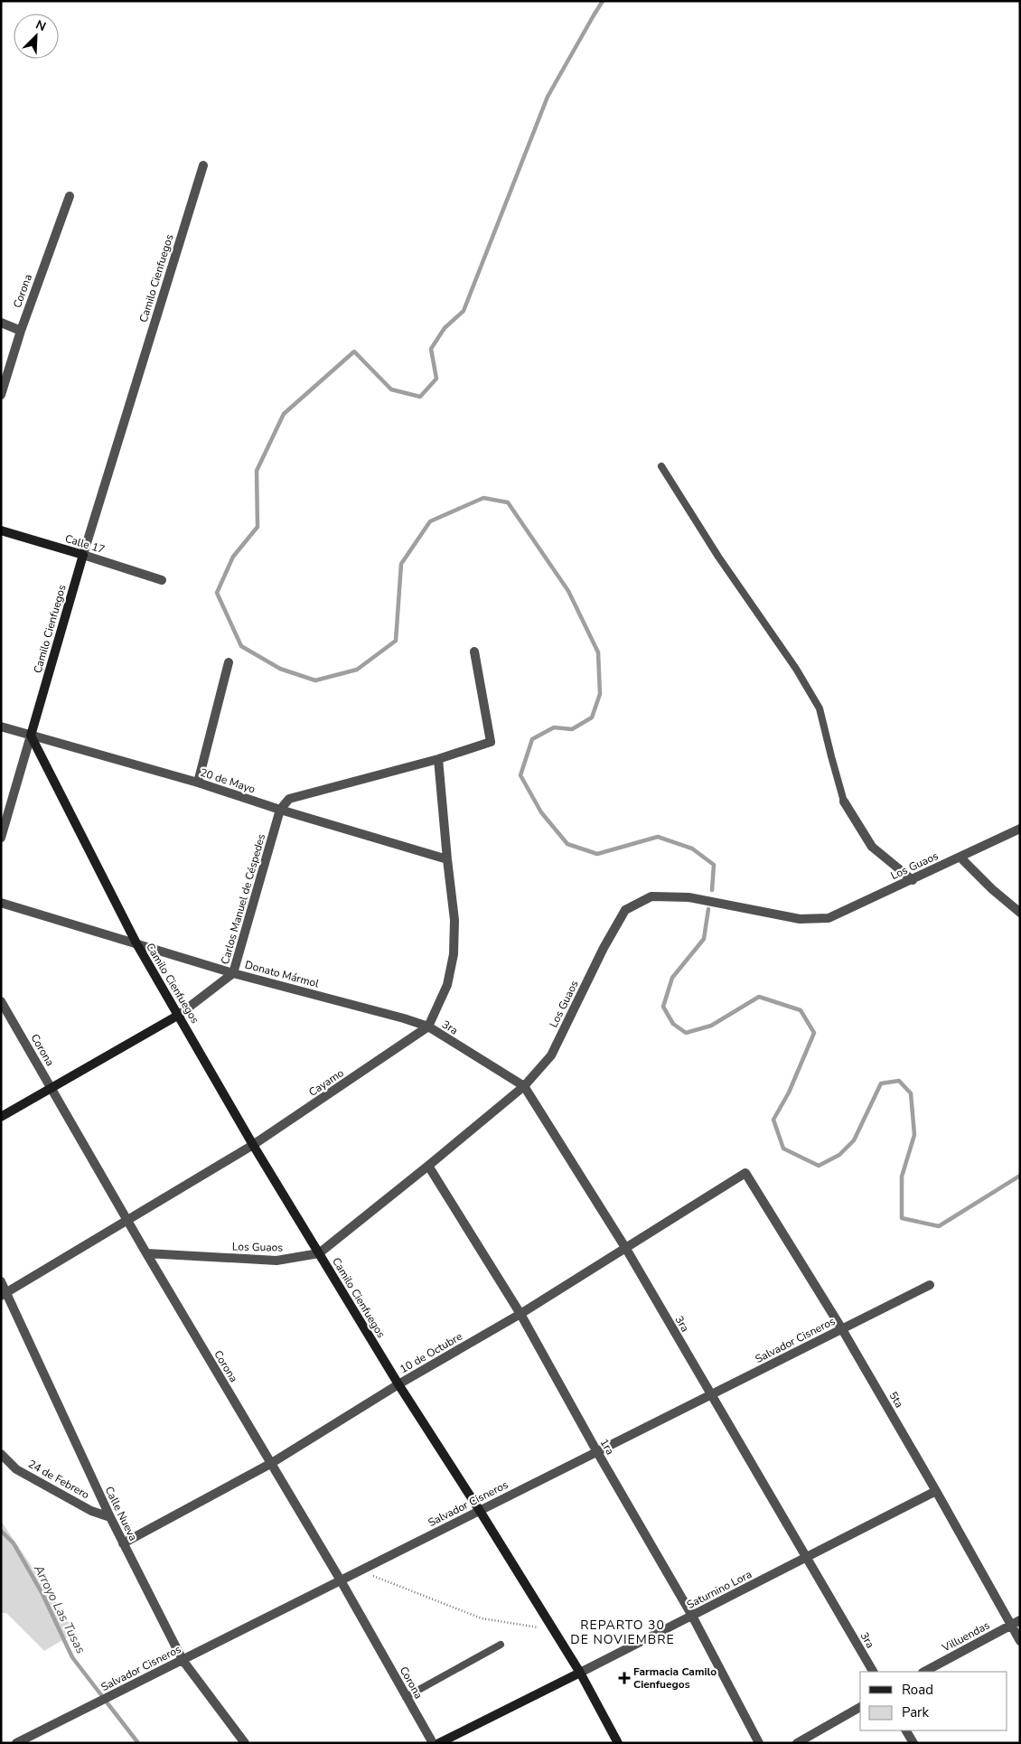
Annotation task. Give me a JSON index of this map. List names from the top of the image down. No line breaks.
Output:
{"streets":{"street":["Camilo Cienfuegos","Corona","Calle 17","20 de Mayo","Los Guaos","Carlos Manuel de Céspedes","Donato Mármol","3ra","Cayamo","Salvador Cisneros","10 de Octubre","5ta","1ra","24 de Febrero","Calle Nueva","Saturnino Lora","Villuendas"]},"crossings":[["Camilo Cienfuegos","Calle 17"],["Camilo Cienfuegos","20 de Mayo"],["Camilo Cienfuegos","Los Guaos"],["Camilo Cienfuegos","Carlos Manuel de Céspedes"],["Camilo Cienfuegos","Donato Mármol"],["Camilo Cienfuegos","Cayamo"],["Camilo Cienfuegos","Salvador Cisneros"],["Camilo Cienfuegos","10 de Octubre"],["Camilo Cienfuegos","Saturnino Lora"],["Corona","Los Guaos"],["Corona","Carlos Manuel de Céspedes"],["Corona","Cayamo"],["Corona","Salvador Cisneros"],["Corona","10 de Octubre"],["20 de Mayo","Carlos Manuel de Céspedes"],["Los Guaos","3ra"],["Los Guaos","1ra"],["Carlos Manuel de Céspedes","Donato Mármol"],["Donato Mármol","3ra"],["Donato Mármol","Cayamo"],["3ra","Cayamo"],["3ra","Salvador Cisneros"],["3ra","10 de Octubre"],["3ra","Saturnino Lora"],["Cayamo","Calle Nueva"],["Salvador Cisneros","5ta"],["Salvador Cisneros","1ra"],["Salvador Cisneros","Calle Nueva"],["10 de Octubre","5ta"],["10 de Octubre","1ra"],["10 de Octubre","Calle Nueva"],["5ta","Saturnino Lora"],["5ta","Villuendas"],["1ra","Saturnino Lora"],["24 de Febrero","Calle Nueva"]],"districts":["REPARTO 30 DE NOVIEMBRE"],"water":["Arroyo Las Tusas"],"places":{"health":["Farmacia Camilo Cienfuegos"]},"legend":["Road","Park"],"north":"top right"}
